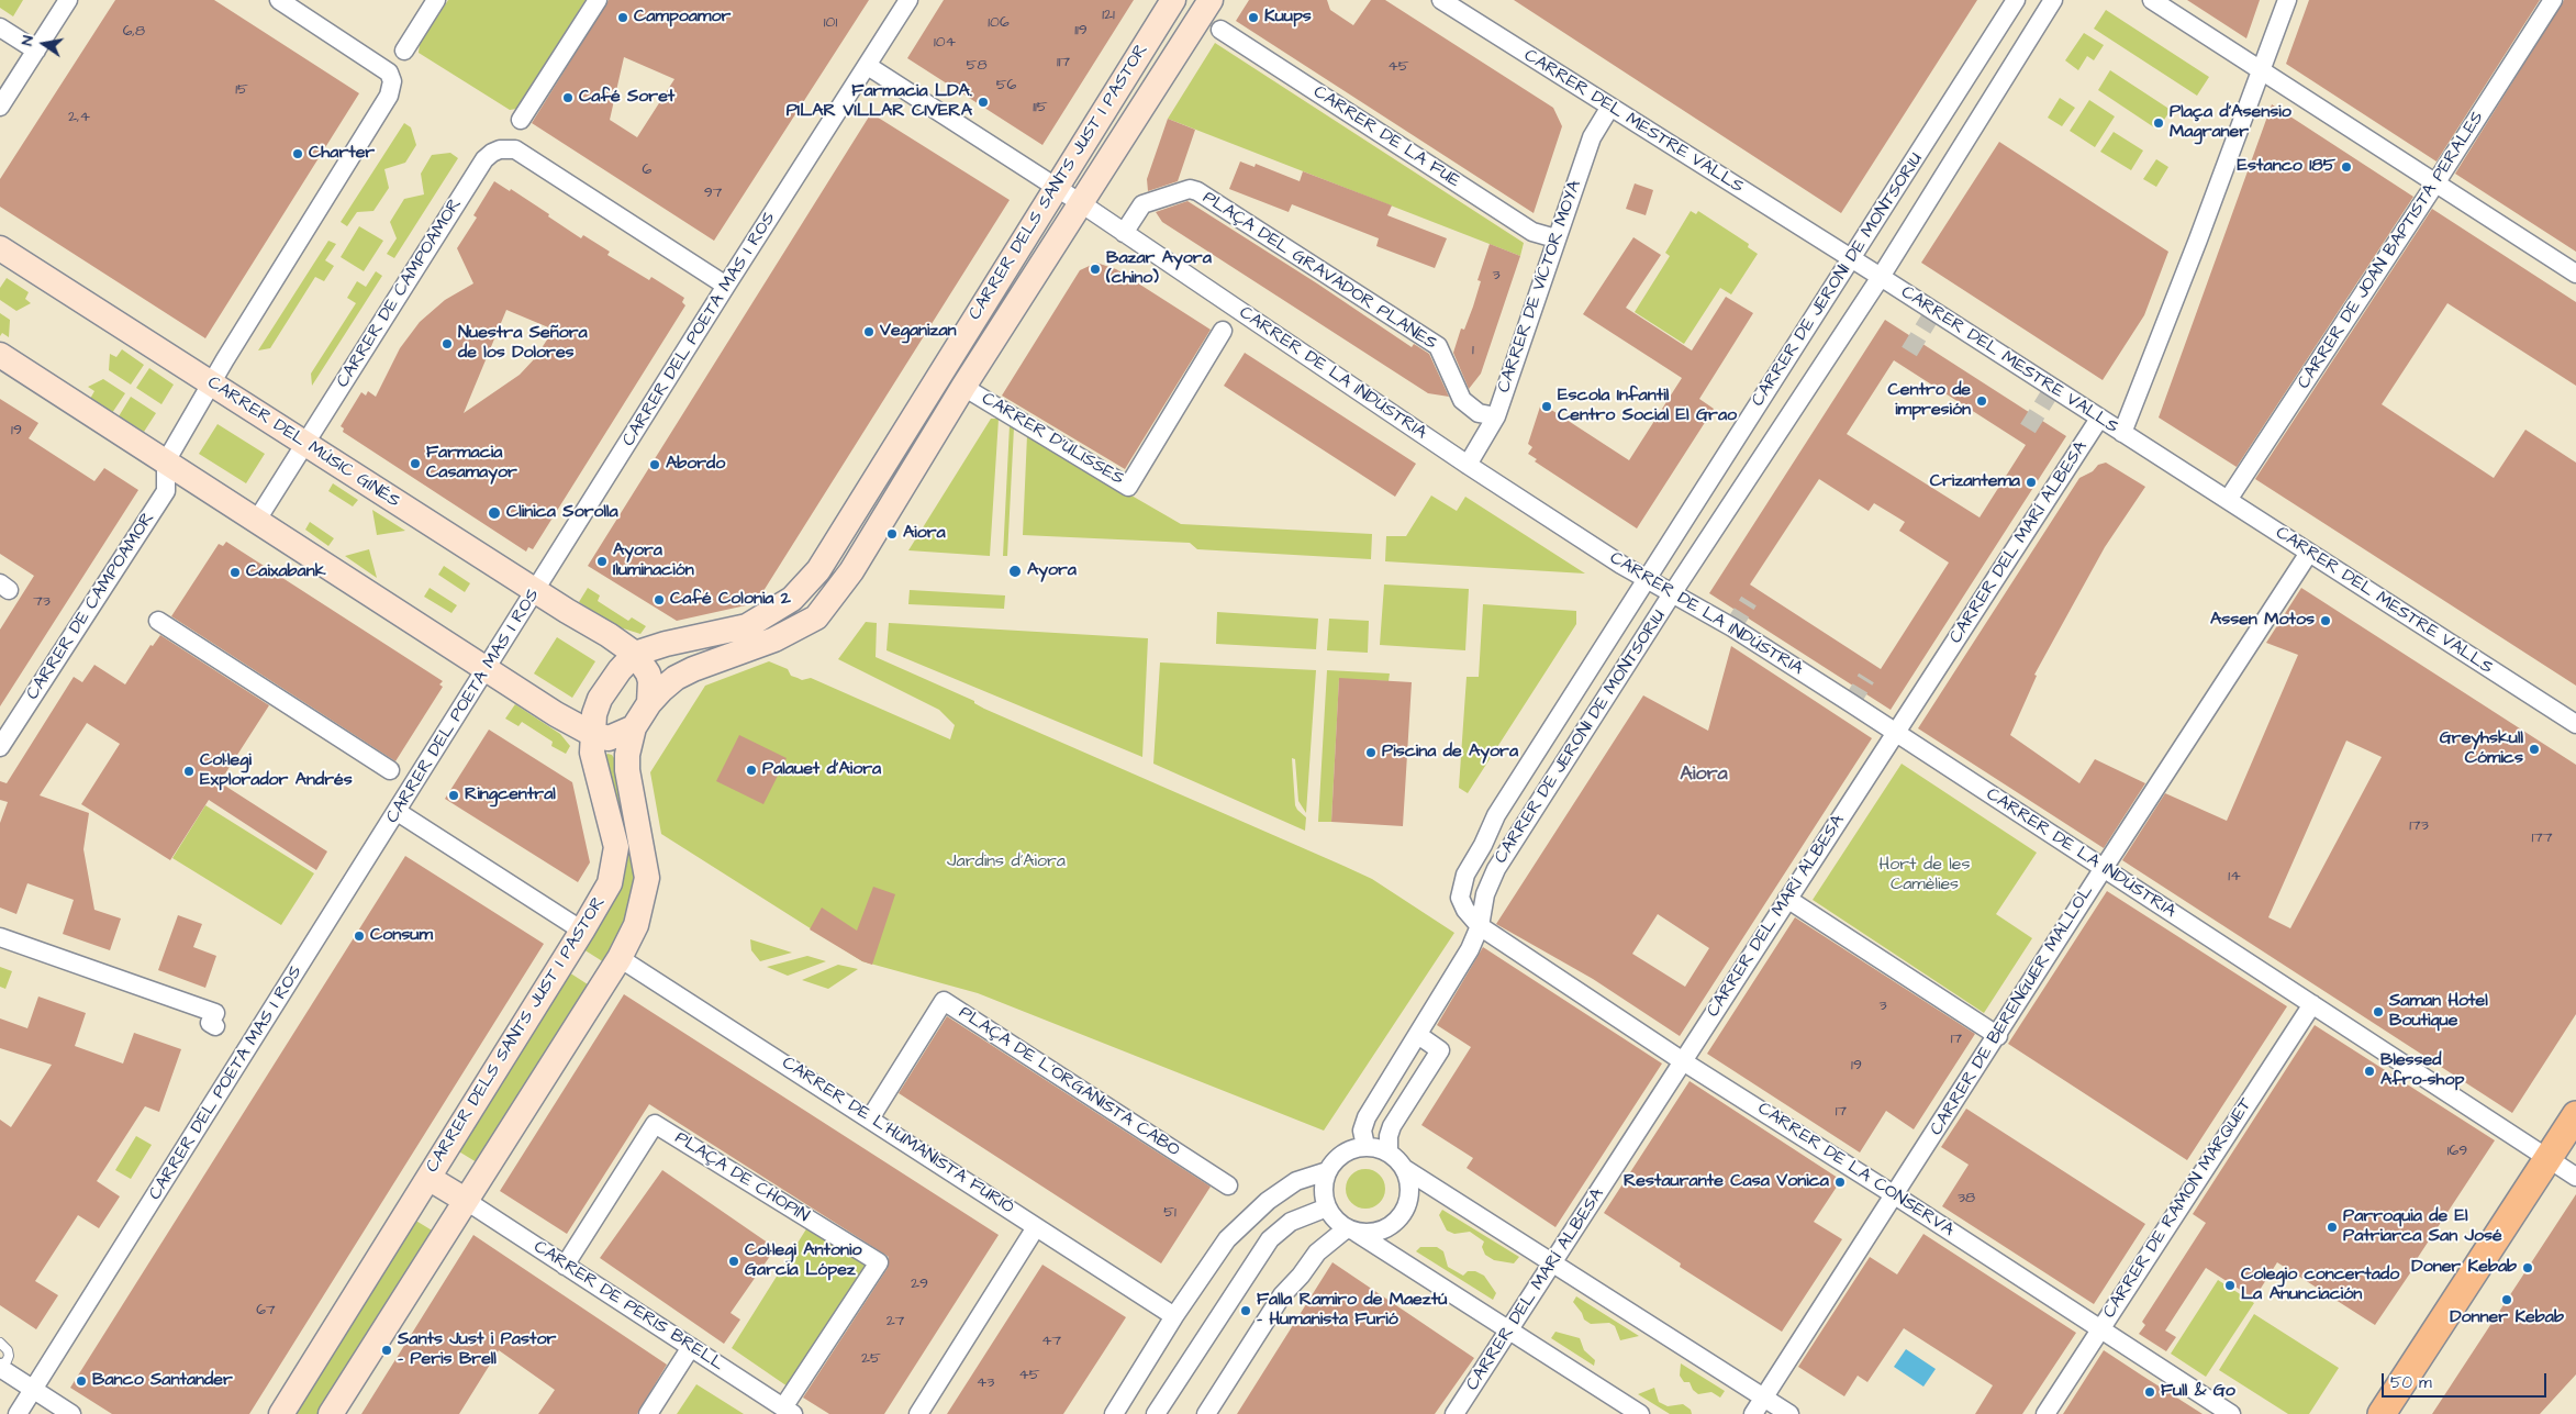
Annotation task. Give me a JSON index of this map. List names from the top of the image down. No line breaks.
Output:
{"streets":{"street":["CARRER DEL MESTRE VALLS","CARRER DE LA FUE","CARRER DELS SANTS JUST I PASTOR","CARRER DE JOAN BAPTISTA PERALES","PLAÇA DEL GRAVADOR PLANES","CARRER DE JERONI DE MONTSORIU","CARRER DE VÍCTOR MOYA","CARRER DE CAMPOAMOR","CARRER DEL POETA MAS I ROS","CARRER DE LA INDÚSTRIA","CARRER D'ULISSES","CARRER DEL MÚSIC GINÉS","CARRER DEL MARÍ ALBESA","CARRER DE BERENGUER MALLOL","PLAÇA DE L'ORGANISTA CABO","CARRER DE L'HUMANISTA FURIÓ","CARRER DE LA CONSERVA","PLAÇA DE CHOPIN","CARRER DE RAMON MARQUET","CARRER DE PERIS BRELL"]},"crossings":[["CARRER DEL MESTRE VALLS","CARRER DE JOAN BAPTISTA PERALES"],["CARRER DEL MESTRE VALLS","CARRER DE JERONI DE MONTSORIU"],["CARRER DEL MESTRE VALLS","CARRER DE VÍCTOR MOYA"],["CARRER DEL MESTRE VALLS","CARRER DEL MARÍ ALBESA"],["CARRER DEL MESTRE VALLS","CARRER DE BERENGUER MALLOL"],["CARRER DE LA FUE","CARRER DE VÍCTOR MOYA"],["CARRER DELS SANTS JUST I PASTOR","CARRER DE LA INDÚSTRIA"],["CARRER DELS SANTS JUST I PASTOR","CARRER D'ULISSES"],["CARRER DELS SANTS JUST I PASTOR","CARRER DEL MÚSIC GINÉS"],["CARRER DELS SANTS JUST I PASTOR","CARRER DE L'HUMANISTA FURIÓ"],["CARRER DELS SANTS JUST I PASTOR","CARRER DE PERIS BRELL"],["PLAÇA DEL GRAVADOR PLANES","CARRER DE VÍCTOR MOYA"],["PLAÇA DEL GRAVADOR PLANES","CARRER DE LA INDÚSTRIA"],["CARRER DE JERONI DE MONTSORIU","CARRER DE LA INDÚSTRIA"],["CARRER DE JERONI DE MONTSORIU","CARRER DE LA CONSERVA"],["CARRER DE VÍCTOR MOYA","CARRER DE LA INDÚSTRIA"],["CARRER DE CAMPOAMOR","CARRER DEL POETA MAS I ROS"],["CARRER DE CAMPOAMOR","CARRER DEL MÚSIC GINÉS"],["CARRER DEL POETA MAS I ROS","CARRER DE LA INDÚSTRIA"],["CARRER DEL POETA MAS I ROS","CARRER DEL MÚSIC GINÉS"],["CARRER DE LA INDÚSTRIA","CARRER DEL MARÍ ALBESA"],["CARRER DE LA INDÚSTRIA","CARRER DE BERENGUER MALLOL"],["CARRER DE LA INDÚSTRIA","CARRER DE RAMON MARQUET"],["CARRER DEL MARÍ ALBESA","CARRER DE LA CONSERVA"],["CARRER DE BERENGUER MALLOL","CARRER DE LA CONSERVA"],["PLAÇA DE L'ORGANISTA CABO","CARRER DE L'HUMANISTA FURIÓ"],["CARRER DE LA CONSERVA","CARRER DE RAMON MARQUET"],["PLAÇA DE CHOPIN","CARRER DE PERIS BRELL"]],"districts":["Aiora"],"parks":["Jardins d'Aiora","Hort de les Camèlies"],"places":["Campoamor","Kuups","Café Soret","Farmacia LDA. PILAR VILLAR CIVERA","Plaça d'Asensio Magraner","Charter","Estanco 185","Bazar Ayora (chino)","Veganizan","Nuestra Señora de los Dolores","Centro de impresión","Escola Infantil Centro Social El Grao","Farmacia Casamayor","Abordo","Crizantema","Clinica Sorolla","Aiora","Ayora Iluminación","Ayora","Caixabank","Café Colonia 2","Assen Motos","Greyhskull Cómics","Piscina de Ayora","Palauet d'Aiora","Col·legi Explorador Andrés","Ringcentral","Consum","Saman Hotel Boutique","Blessed Afro-shop","Restaurante Casa Vonica","Parroquia de El Patriarca San José","Col·legi Antonio García López","Doner Kebab","Colegio concertado La Anunciación","Donner Kebab","Falla Ramiro de Maeztú - Humanista Furió","Sants Just i Pastor - Peris Brell","Banco Santander","Full & Go"],"house_numbers":["121","101","106","119","6,8","104","117","58","45","56","15","115","2,4","6","97","3","1","19","73","173","177","14","3","17","19","17","169","38","51","29","67","27","47","25","45","43"],"scale_bar":"50 m","north":"left"}
